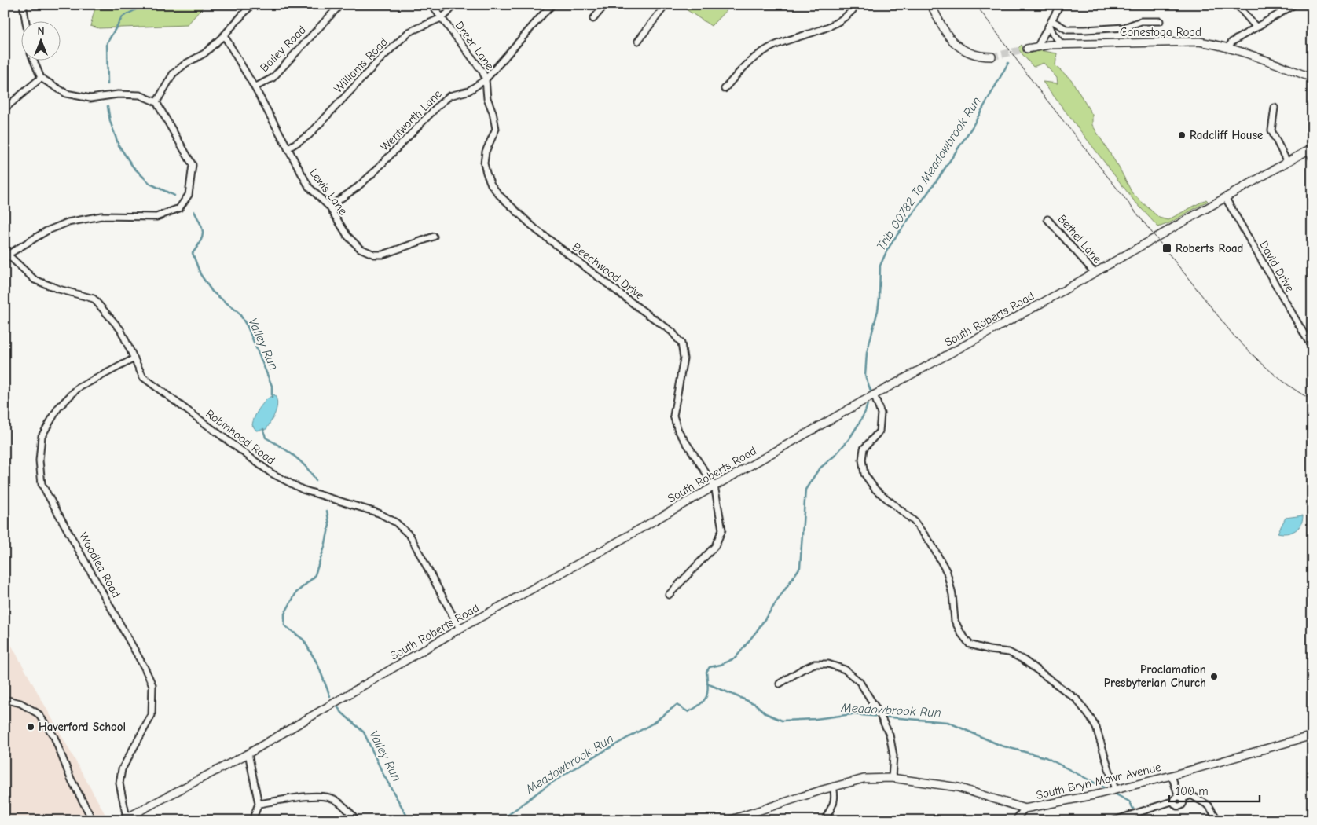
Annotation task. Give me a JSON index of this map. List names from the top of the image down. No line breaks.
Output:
{"streets":{"street":["Conestoga Road","Dreer Lane","Bailey Road","Williams Road","Wentworth Lane","Lewis Lane","Bethel Lane","David Drive","Beechwood Drive","South Roberts Road","Robinhood Road","Woodlea Road","South Bryn Mawr Avenue"]},"crossings":[["Dreer Lane","Williams Road"],["Dreer Lane","Wentworth Lane"],["Dreer Lane","Beechwood Drive"],["Bailey Road","Lewis Lane"],["Williams Road","Lewis Lane"],["Wentworth Lane","Lewis Lane"],["Wentworth Lane","Beechwood Drive"],["Bethel Lane","South Roberts Road"],["David Drive","South Roberts Road"],["Beechwood Drive","South Roberts Road"],["South Roberts Road","Robinhood Road"],["South Roberts Road","Woodlea Road"],["Robinhood Road","Woodlea Road"]],"water":["Trib 00782 To Meadowbrook Run","Valley Run","Meadowbrook Run"],"places":{"other":["Radcliff House","Proclamation Presbyterian Church","Haverford School"],"transit":["Roberts Road"]},"scale_bar":"100 m","north":"top"}
